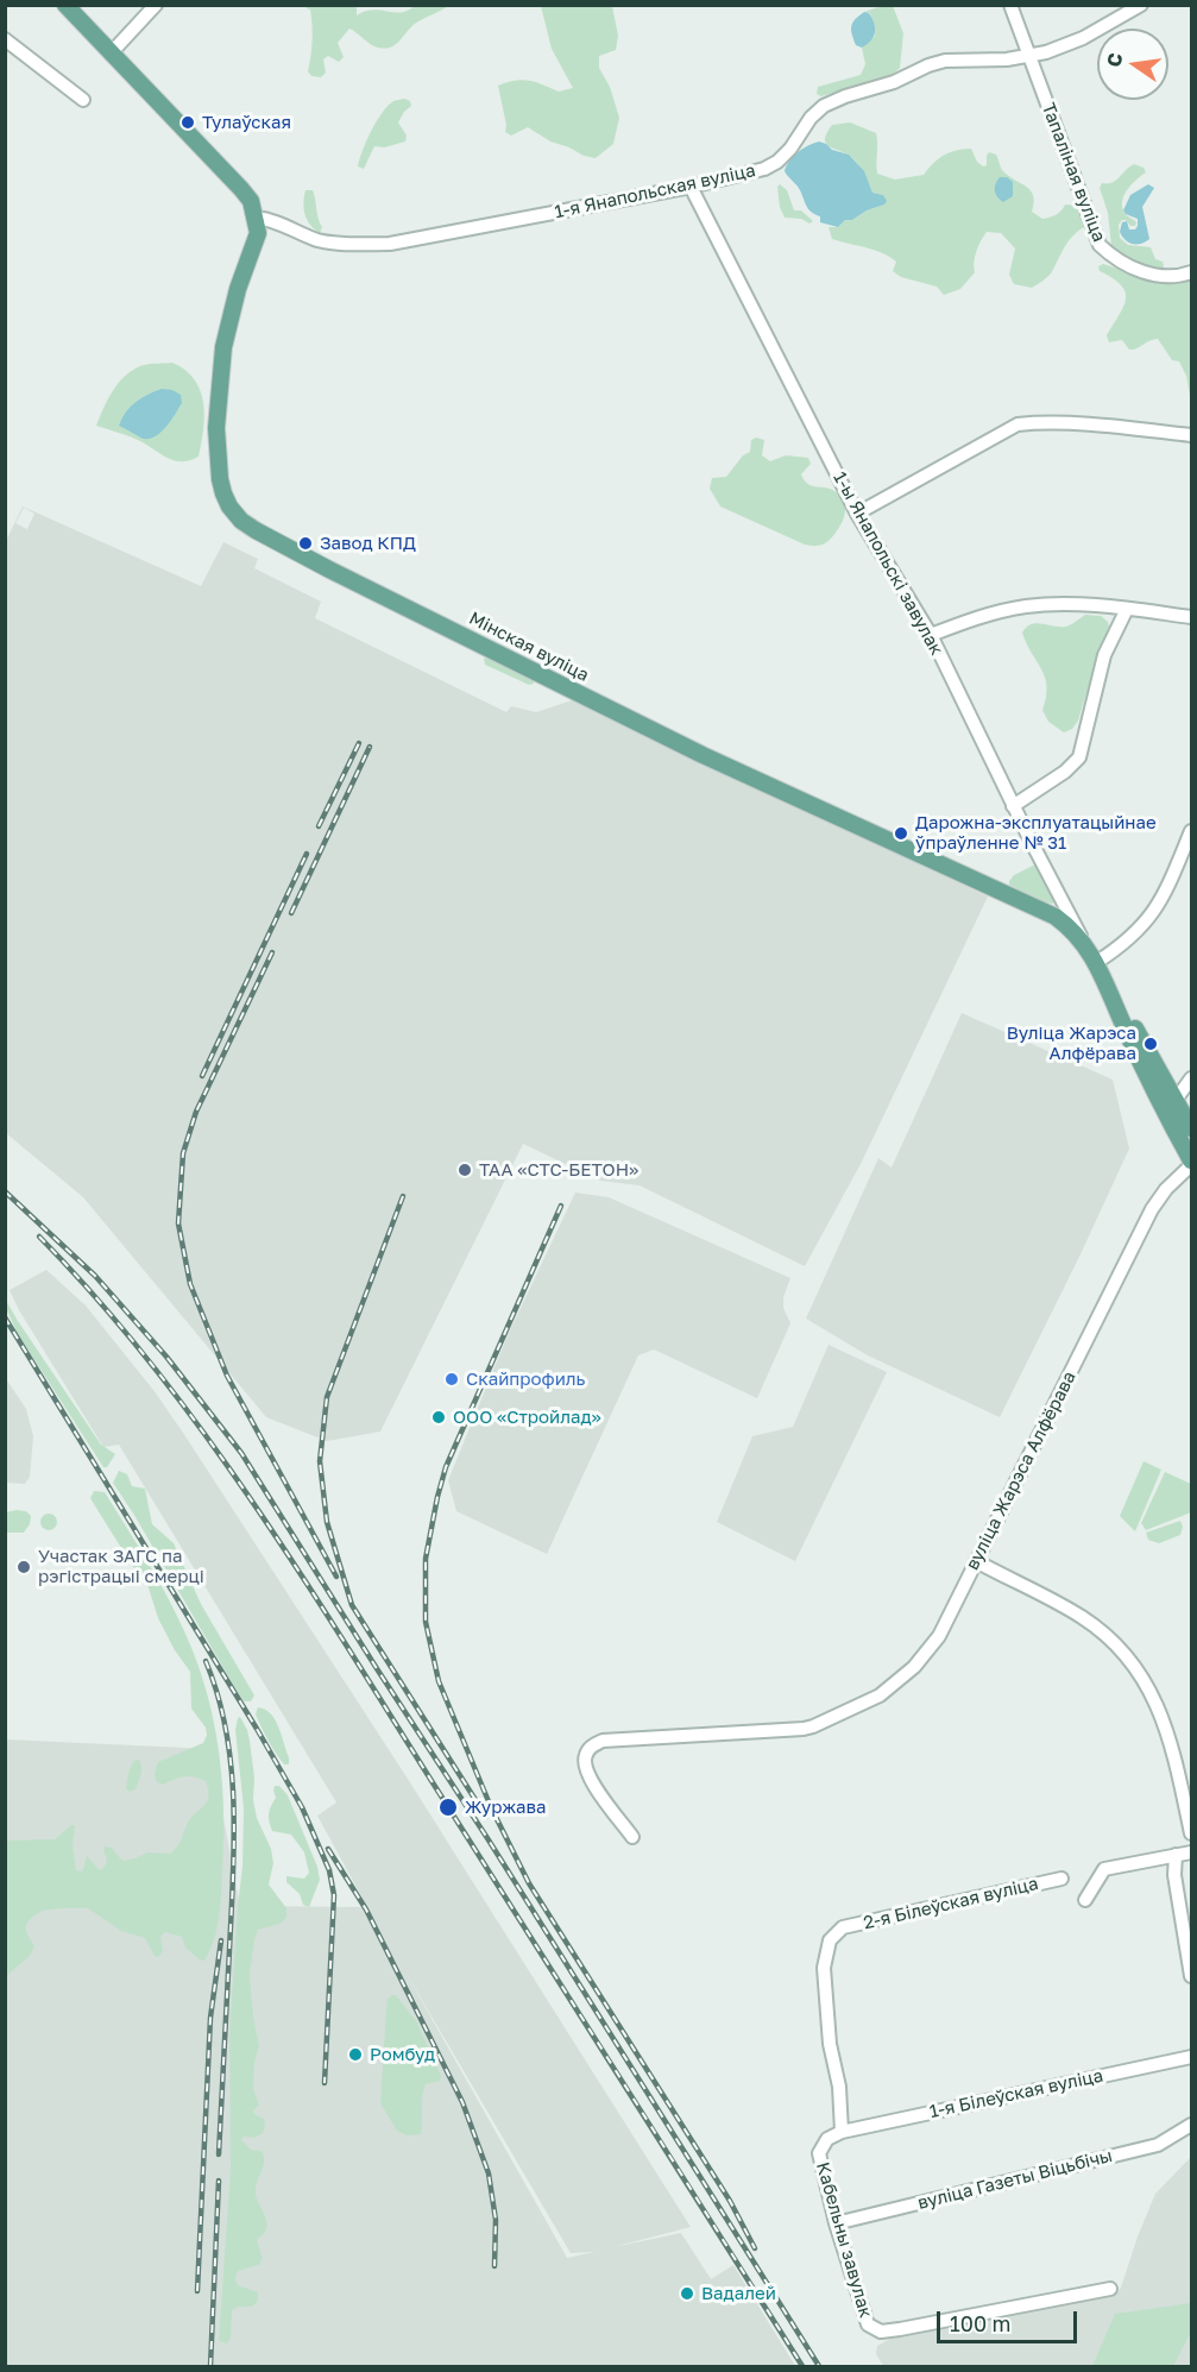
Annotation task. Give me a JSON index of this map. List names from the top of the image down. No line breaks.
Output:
{"streets":{"main road":["Мінская вуліца"],"street":["Тапаліная вуліца","1-я Янапольская вуліца","1-ы Янапольскі завулак","вуліца Жарэса Алфёрава","2-я Білеўская вуліца","1-я Білеўская вуліца","вуліца Газеты Віцьбічы","Кабельны завулак"]},"crossings":[["Тапаліная вуліца","1-я Янапольская вуліца"],["1-я Янапольская вуліца","1-ы Янапольскі завулак"],["1-я Янапольская вуліца","Мінская вуліца"],["1-ы Янапольскі завулак","Мінская вуліца"],["2-я Білеўская вуліца","1-я Білеўская вуліца"],["2-я Білеўская вуліца","Кабельны завулак"],["1-я Білеўская вуліца","Кабельны завулак"],["вуліца Газеты Віцьбічы","Кабельны завулак"]],"places":["Тулаўская","Завод КПД","Дарожна-эксплуатацыйнае ўпраўленне № 31","Вуліца Жарэса Алфёрава","ТАА «СТС-БЕТОН»","Скайпрофиль","ООО «Стройлад»","Участак ЗАГС па рэгістрацыі смерці","Журжава","Ромбуд","Вадалей"],"scale_bar":"100 m","north":"left"}
